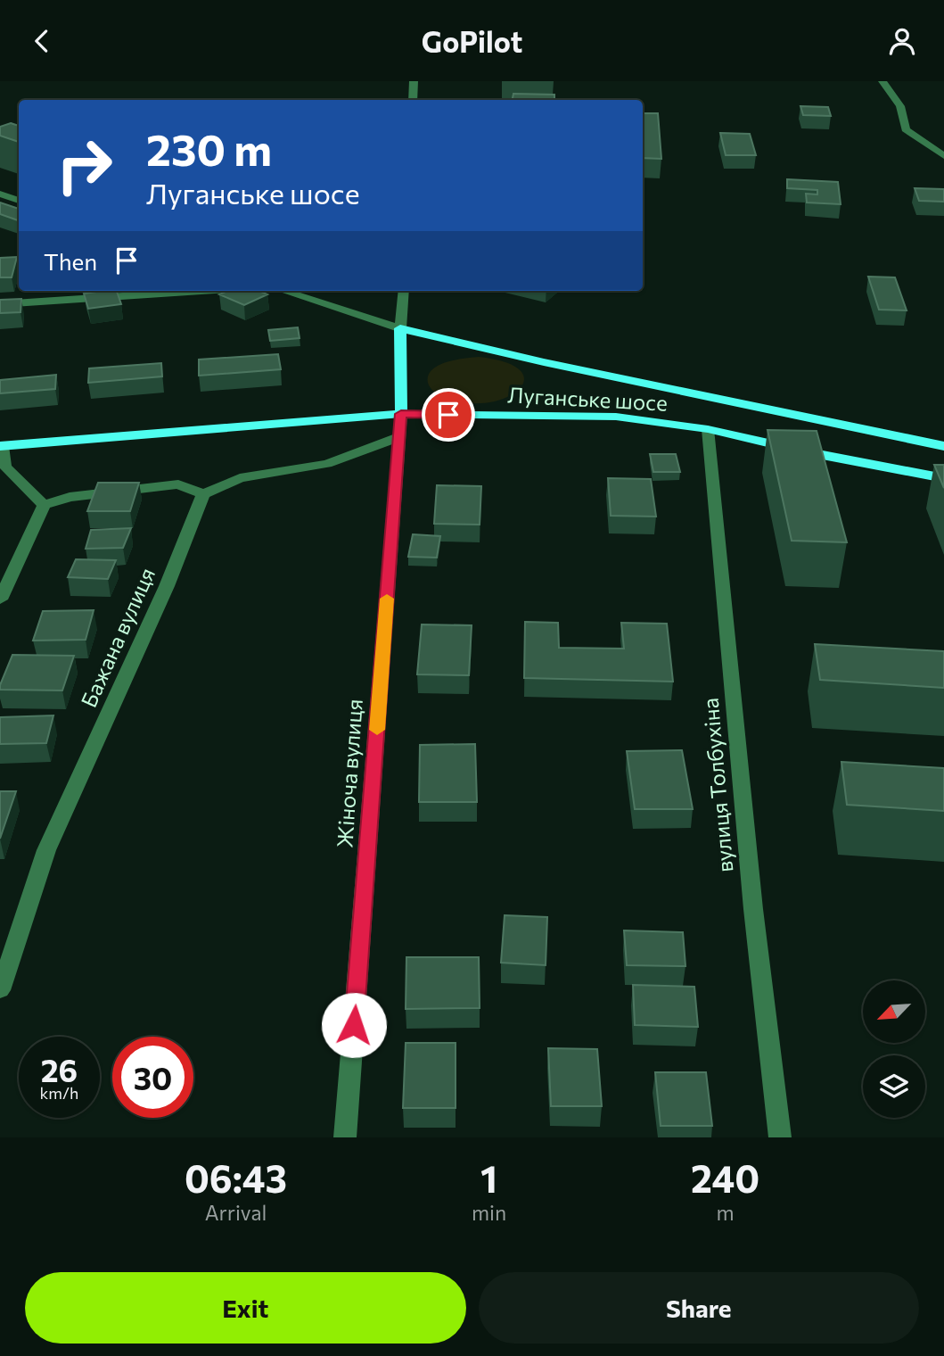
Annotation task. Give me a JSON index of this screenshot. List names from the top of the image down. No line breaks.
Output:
{"streets":{"main road":["Луганське шосе"],"street":["Бажана вулиця","Жіноча вулиця","вулиця Толбухіна"]},"crossings":[["Луганське шосе","Жіноча вулиця"],["Луганське шосе","вулиця Толбухіна"]],"north":"bottom left","page":{"header":"GoPilot","turn":["230 m","Луганське шосе"],"then":"Then","speed":"26 km/h","limit":"30","eta":["06:43","Arrival","1","min","240","m"],"buttons":["Exit","Share"]}}
